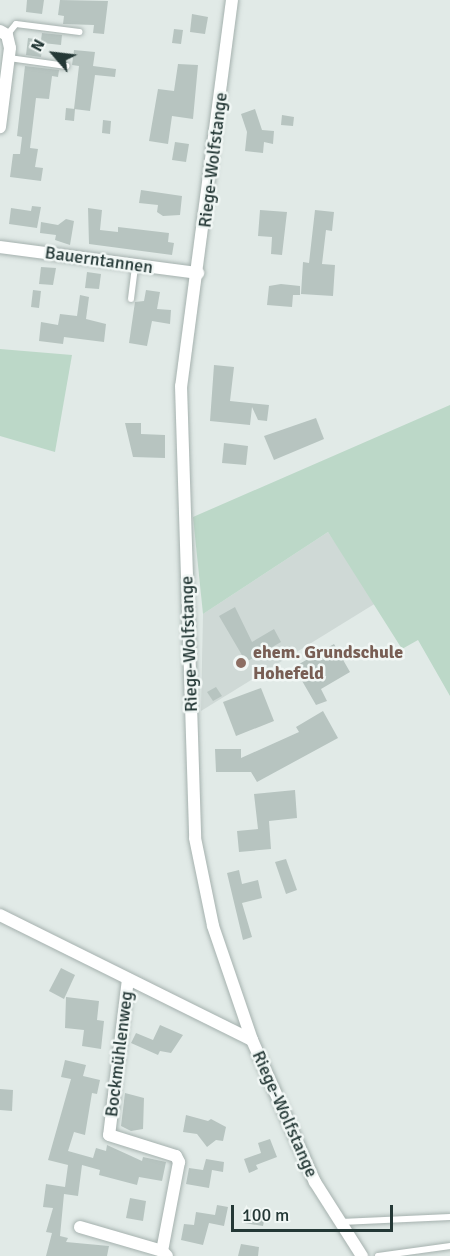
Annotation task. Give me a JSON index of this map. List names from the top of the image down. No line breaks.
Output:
{"streets":{"street":["Riege-Wolfstange","Bauerntannen","Bockmühlenweg"]},"crossings":[["Riege-Wolfstange","Bauerntannen"]],"places":["ehem. Grundschule Hohefeld"],"scale_bar":"100 m","north":"top left"}
